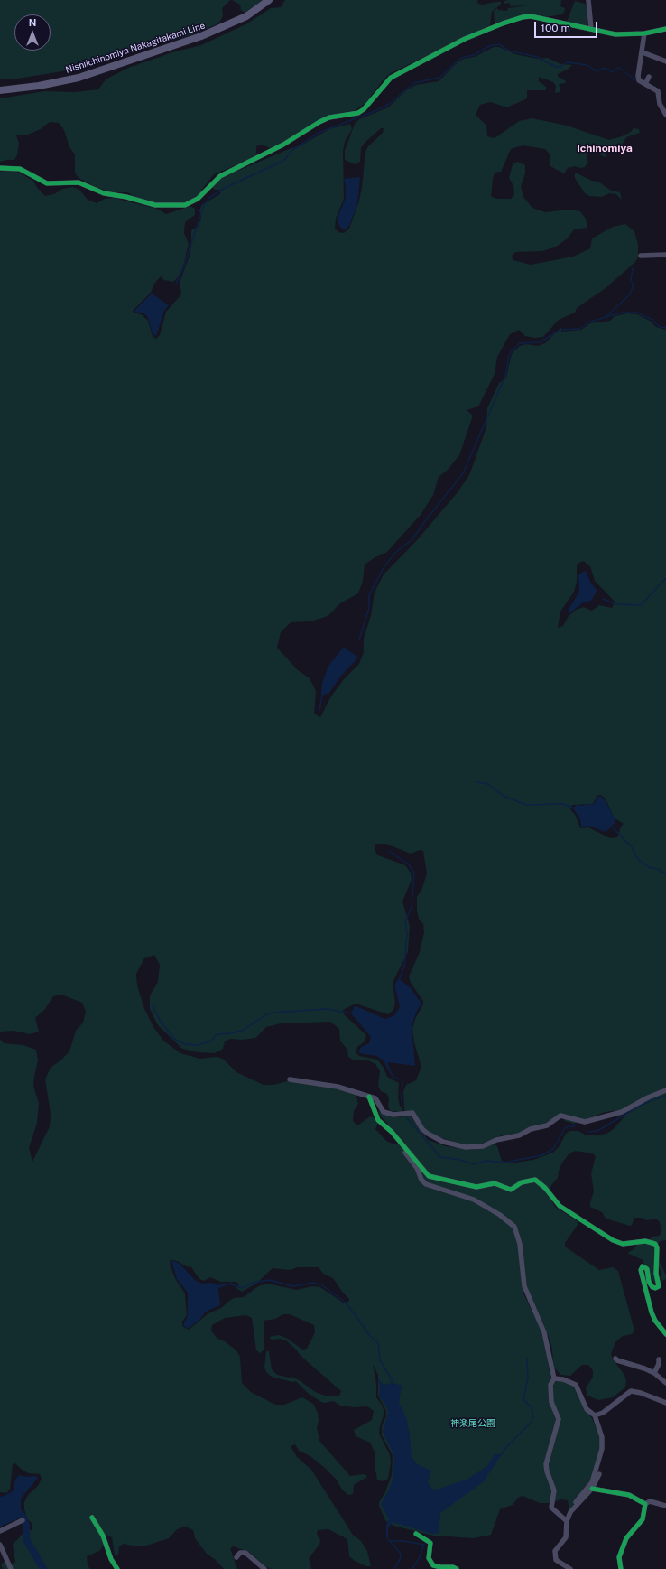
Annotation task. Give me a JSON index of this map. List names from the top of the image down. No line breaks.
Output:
{"streets":{"main road":["Nishiichinomiya Nakagitakami Line"]},"districts":["Ichinomiya"],"parks":["神楽尾公園"],"scale_bar":"100 m","north":"top"}
